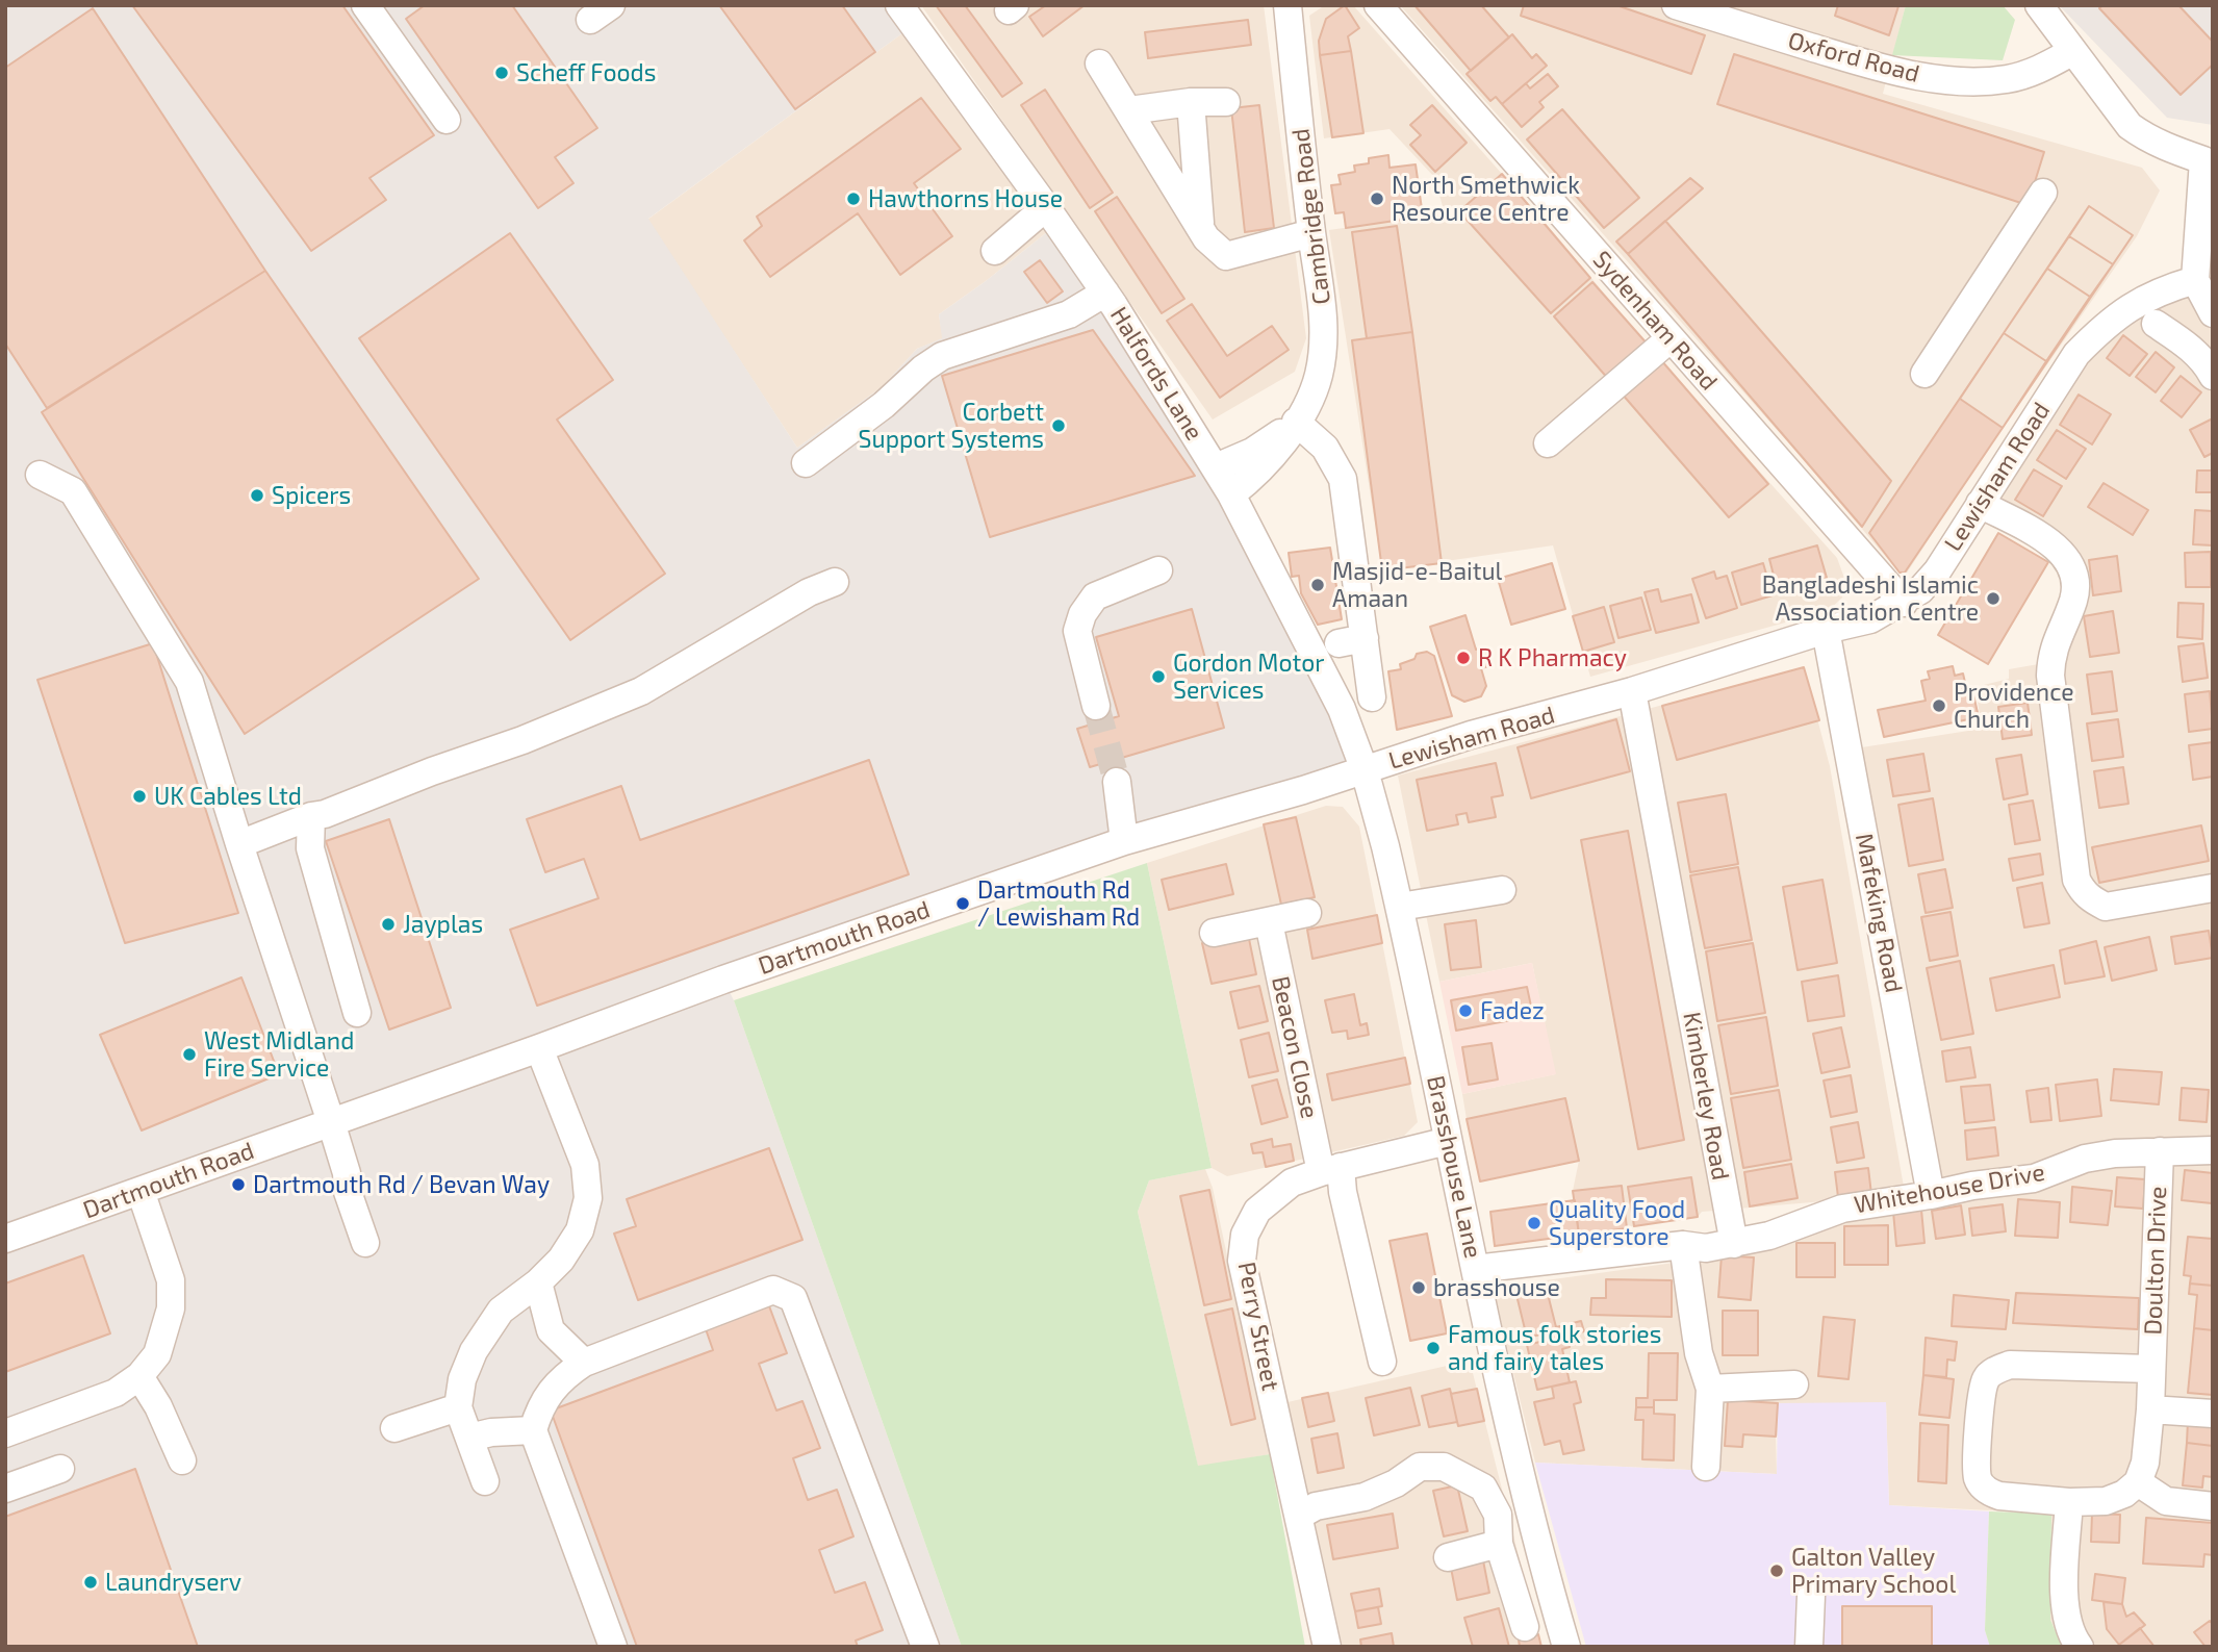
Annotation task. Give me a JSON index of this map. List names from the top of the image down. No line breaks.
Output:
{"streets":{"street":["Oxford Road","Cambridge Road","Sydenham Road","Halfords Lane","Lewisham Road","Mafeking Road","Dartmouth Road","Beacon Close","Kimberley Road","Brasshouse Lane","Whitehouse Drive","Doulton Drive","Perry Street"]},"crossings":[["Cambridge Road","Halfords Lane"],["Sydenham Road","Lewisham Road"],["Halfords Lane","Lewisham Road"],["Halfords Lane","Dartmouth Road"],["Halfords Lane","Brasshouse Lane"],["Lewisham Road","Mafeking Road"],["Lewisham Road","Dartmouth Road"],["Lewisham Road","Kimberley Road"],["Lewisham Road","Brasshouse Lane"],["Mafeking Road","Whitehouse Drive"],["Dartmouth Road","Brasshouse Lane"],["Beacon Close","Perry Street"],["Kimberley Road","Whitehouse Drive"],["Brasshouse Lane","Perry Street"],["Whitehouse Drive","Doulton Drive"]],"places":["Scheff Foods","Hawthorns House","North Smethwick Resource Centre","Corbett Support Systems","Spicers","Masjid-e-Baitul Amaan","Bangladeshi Islamic Association Centre","R K Pharmacy","Gordon Motor Services","Providence Church","UK Cables Ltd","Dartmouth Rd / Lewisham Rd","Jayplas","Fadez","West Midland Fire Service","Dartmouth Rd / Bevan Way","Quality Food Superstore","brasshouse","Famous folk stories and fairy tales","Galton Valley Primary School","Laundryserv"]}
